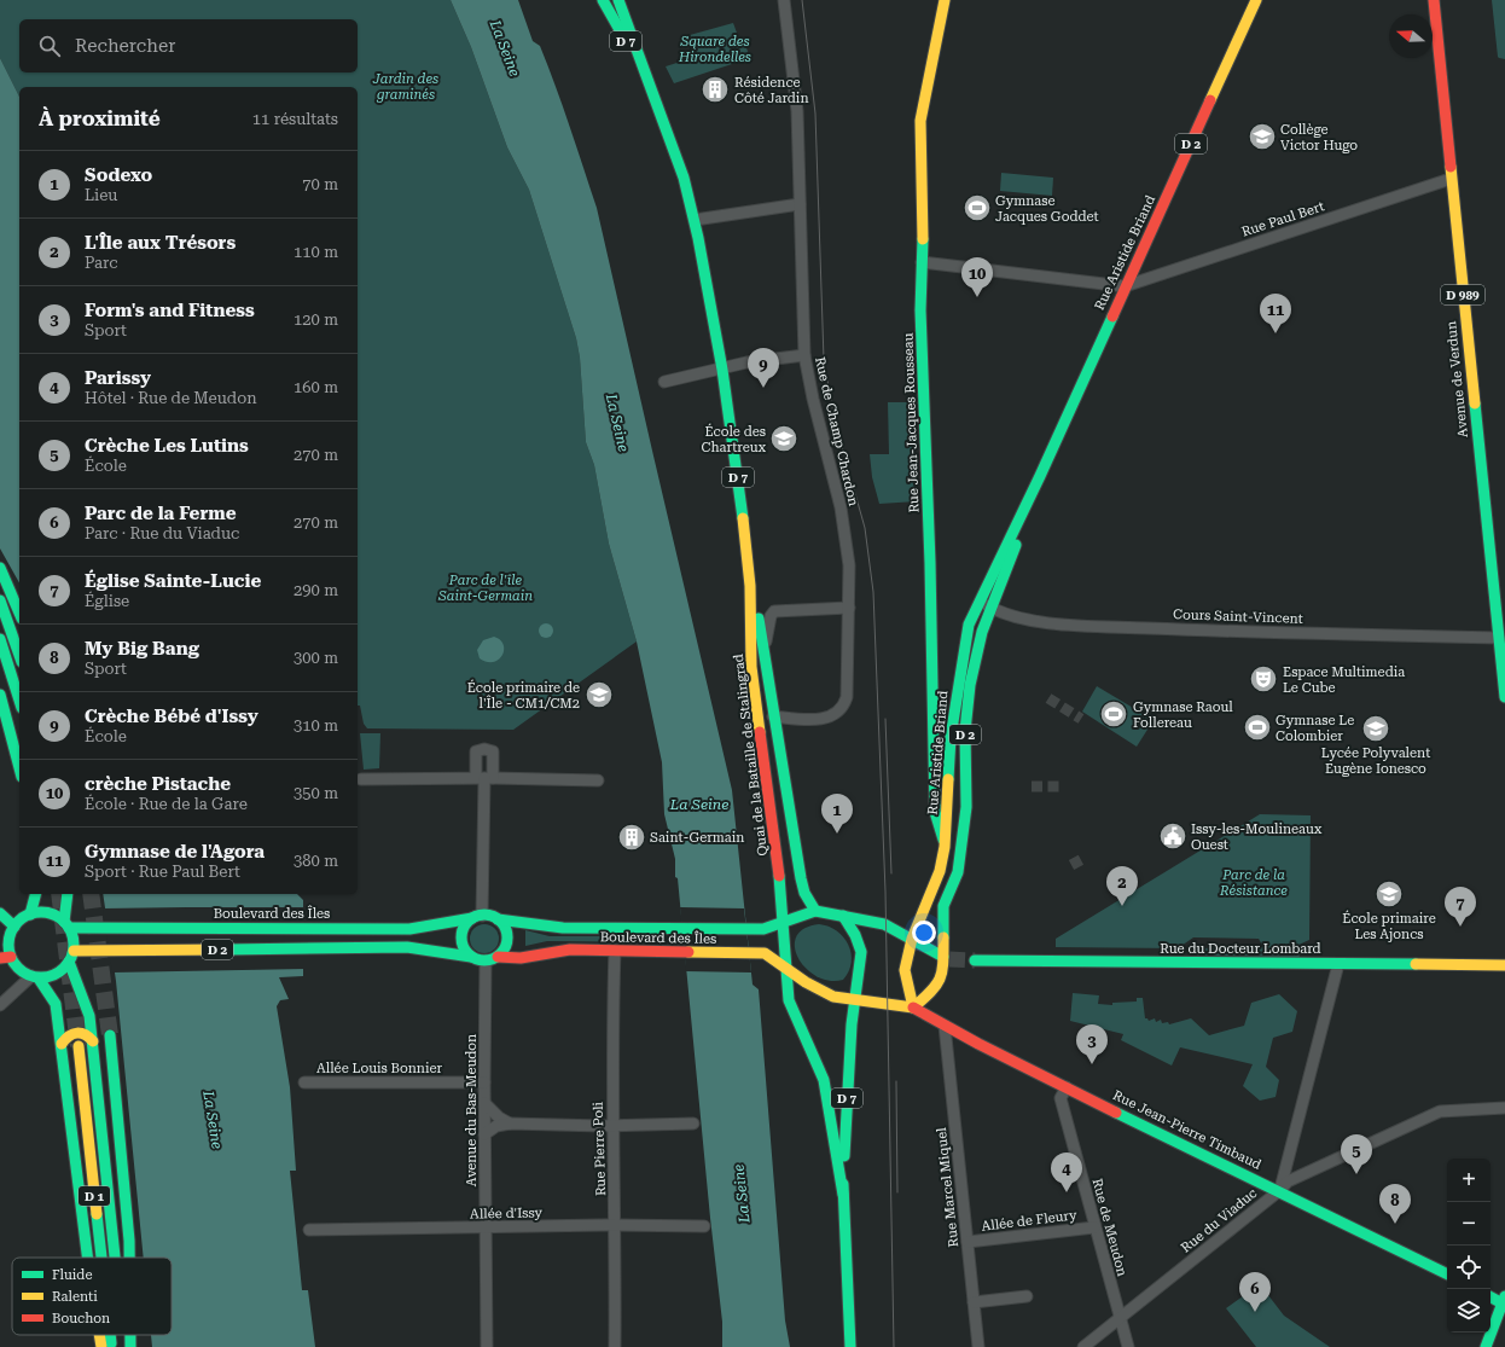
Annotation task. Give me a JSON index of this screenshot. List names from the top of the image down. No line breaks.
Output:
{"streets":{"main road":["D 7","D 2","Rue Aristide Briand","D 989","Avenue de Verdun","Rue Jean-Jacques Rousseau","Quai de la Bataille de Stalingrad","Boulevard des Îles","Rue du Docteur Lombard","Rue Jean-Pierre Timbaud","D 1"],"street":["Rue Paul Bert","Rue de Champ Chardon","Cours Saint-Vincent","Allée Louis Bonnier","Avenue du Bas-Meudon","Rue Pierre Poli","Rue Marcel Miquel","Allée d'Issy","Allée de Fleury","Rue du Viaduc","Rue de Meudon"]},"crossings":[["D 7","Boulevard des Îles"],["D 2","Boulevard des Îles"],["D 2","Avenue du Bas-Meudon"],["D 2","D 1"],["Rue Paul Bert","Rue Aristide Briand"],["Rue Paul Bert","Avenue de Verdun"],["Rue Aristide Briand","Rue Jean-Jacques Rousseau"],["Rue Aristide Briand","Cours Saint-Vincent"],["Rue Aristide Briand","Boulevard des Îles"],["Rue Aristide Briand","Rue Jean-Pierre Timbaud"],["Avenue de Verdun","Cours Saint-Vincent"],["Rue de Champ Chardon","Quai de la Bataille de Stalingrad"],["Quai de la Bataille de Stalingrad","Boulevard des Îles"],["Boulevard des Îles","Avenue du Bas-Meudon"],["Boulevard des Îles","Rue Jean-Pierre Timbaud"],["Boulevard des Îles","Rue Pierre Poli"],["Boulevard des Îles","D 1"],["Allée Louis Bonnier","Avenue du Bas-Meudon"],["Avenue du Bas-Meudon","Allée d'Issy"],["Rue Jean-Pierre Timbaud","Rue Marcel Miquel"],["Rue Jean-Pierre Timbaud","Rue du Viaduc"],["Rue Jean-Pierre Timbaud","Rue de Meudon"],["Rue Pierre Poli","Allée d'Issy"],["Rue Marcel Miquel","Allée de Fleury"],["Allée de Fleury","Rue de Meudon"],["Rue du Viaduc","Rue de Meudon"]],"water":["La Seine"],"parks":["Square des Hirondelles","Jardin des graminés","Parc de l'île Saint-Germain","Parc de la Résistance"],"places":{"building":["Résidence Côté Jardin","Saint-Germain"],"school or university":["Collège Victor Hugo","École des Chartreux","École primaire de l'Île - CM1/CM2","Lycée Polyvalent Eugène Ionesco","École primaire Les Ajoncs"],"sports":["Gymnase Jacques Goddet","Gymnase Raoul Follereau","Gymnase Le Colombier"],"theatre":["Espace Multimedia Le Cube"],"public building":["Issy-les-Moulineaux Ouest"]},"legend":["Fluide","Ralenti","Bouchon"],"north":"left","page":{"search":"Rechercher","heading":["À proximité","11 résultats"],"list":[{"mark":"1","name":"Sodexo","note":"Lieu","value":"70 m"},{"mark":"2","name":"L'Île aux Trésors","note":"Parc","value":"110 m"},{"mark":"3","name":"Form's and Fitness","note":"Sport","value":"120 m"},{"mark":"4","name":"Parissy","note":"Hôtel · Rue de Meudon","value":"160 m"},{"mark":"5","name":"Crèche Les Lutins","note":"École","value":"270 m"},{"mark":"6","name":"Parc de la Ferme","note":"Parc · Rue du Viaduc","value":"270 m"},{"mark":"7","name":"Église Sainte-Lucie","note":"Église","value":"290 m"},{"mark":"8","name":"My Big Bang","note":"Sport","value":"300 m"},{"mark":"9","name":"Crèche Bébé d'Issy","note":"École","value":"310 m"},{"mark":"10","name":"crèche Pistache","note":"École · Rue de la Gare","value":"350 m"},{"mark":"11","name":"Gymnase de l'Agora","note":"Sport · Rue Paul Bert","value":"380 m"}],"pins":["10","11","9","1","2","7","3","5","4","8","6"],"map_buttons":["+","−"]}}
